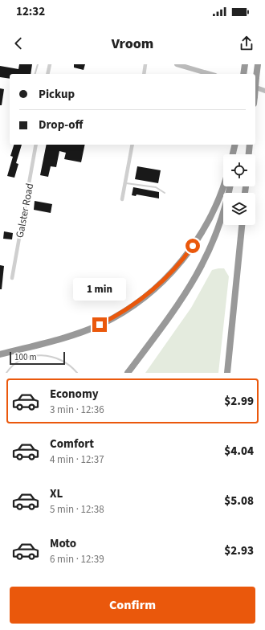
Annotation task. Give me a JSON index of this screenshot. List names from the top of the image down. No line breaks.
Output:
{"streets":{"street":["Galster Road"]},"scale_bar":"100 m","page":{"status":"12:32","header":"Vroom","banner":["Pickup","Drop-off"],"bubble":"1 min","scale":"100 m","list":[{"name":"Economy","note":"3 min · 12:36","value":"$2.99"},{"name":"Comfort","note":"4 min · 12:37","value":"$4.04"},{"name":"XL","note":"5 min · 12:38","value":"$5.08"},{"name":"Moto","note":"6 min · 12:39","value":"$2.93"}],"buttons":"Confirm"}}
